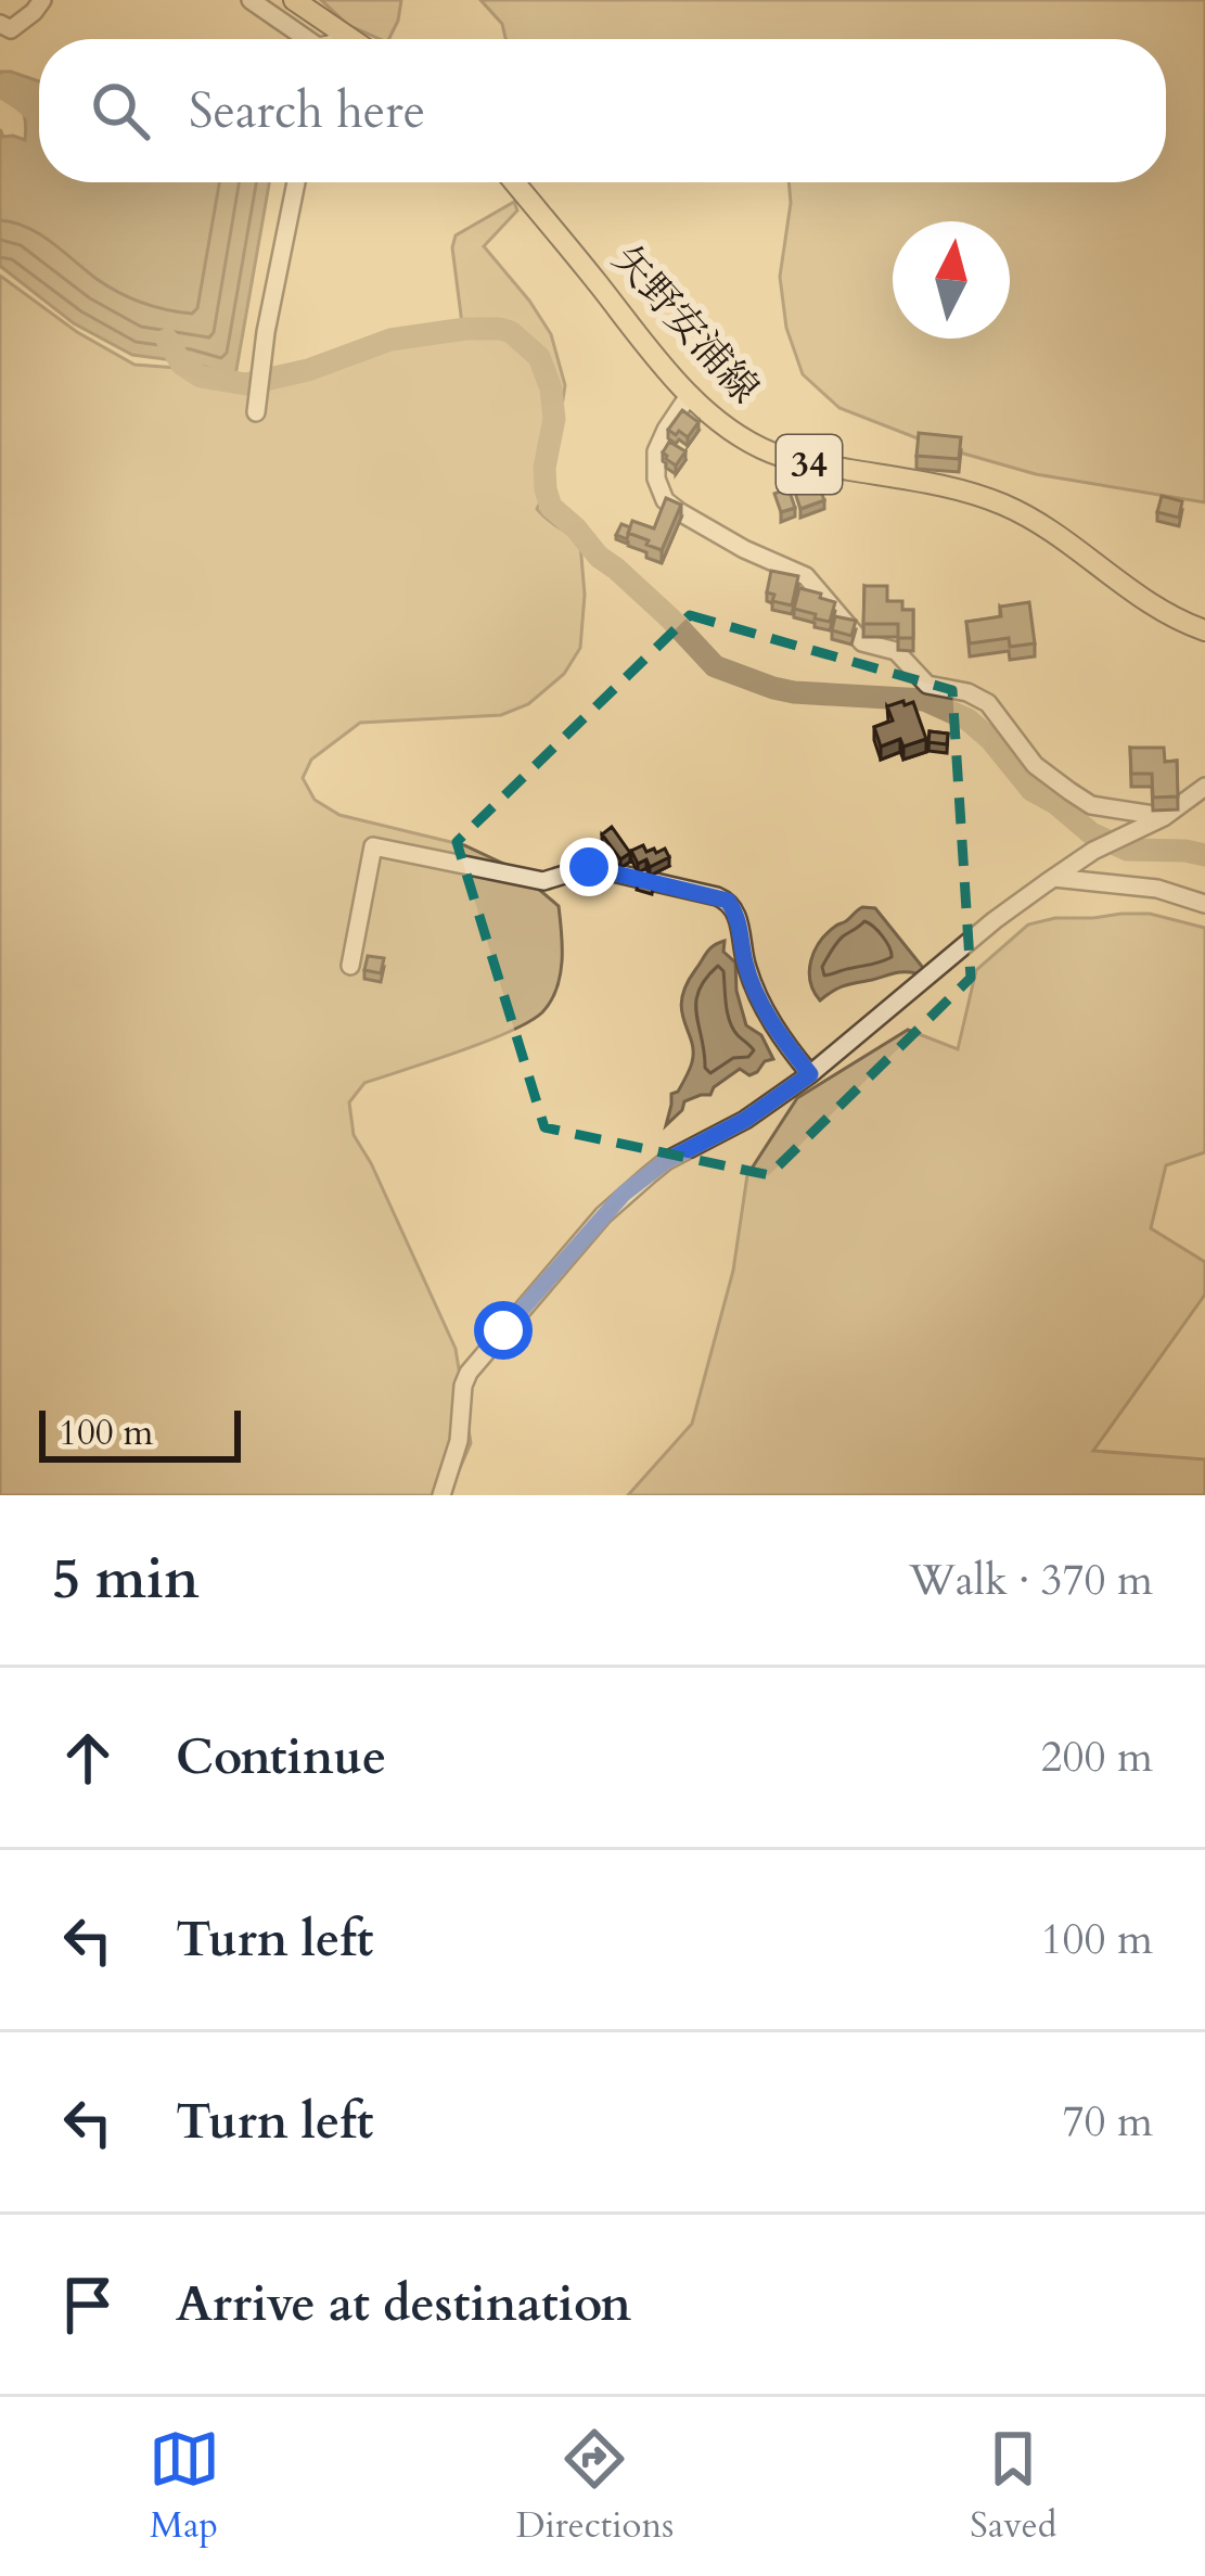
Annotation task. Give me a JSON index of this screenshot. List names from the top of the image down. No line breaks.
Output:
{"streets":{"main road":["矢野安浦線","34"]},"scale_bar":"100 m","north":"top","page":{"search":"Search here","scale":"100 m","heading":["5 min","Walk · 370 m"],"list":[["Continue","200 m"],["Turn left","100 m"],["Turn left","70 m"],"Arrive at destination"],"nav":["Map","Directions","Saved"]}}
